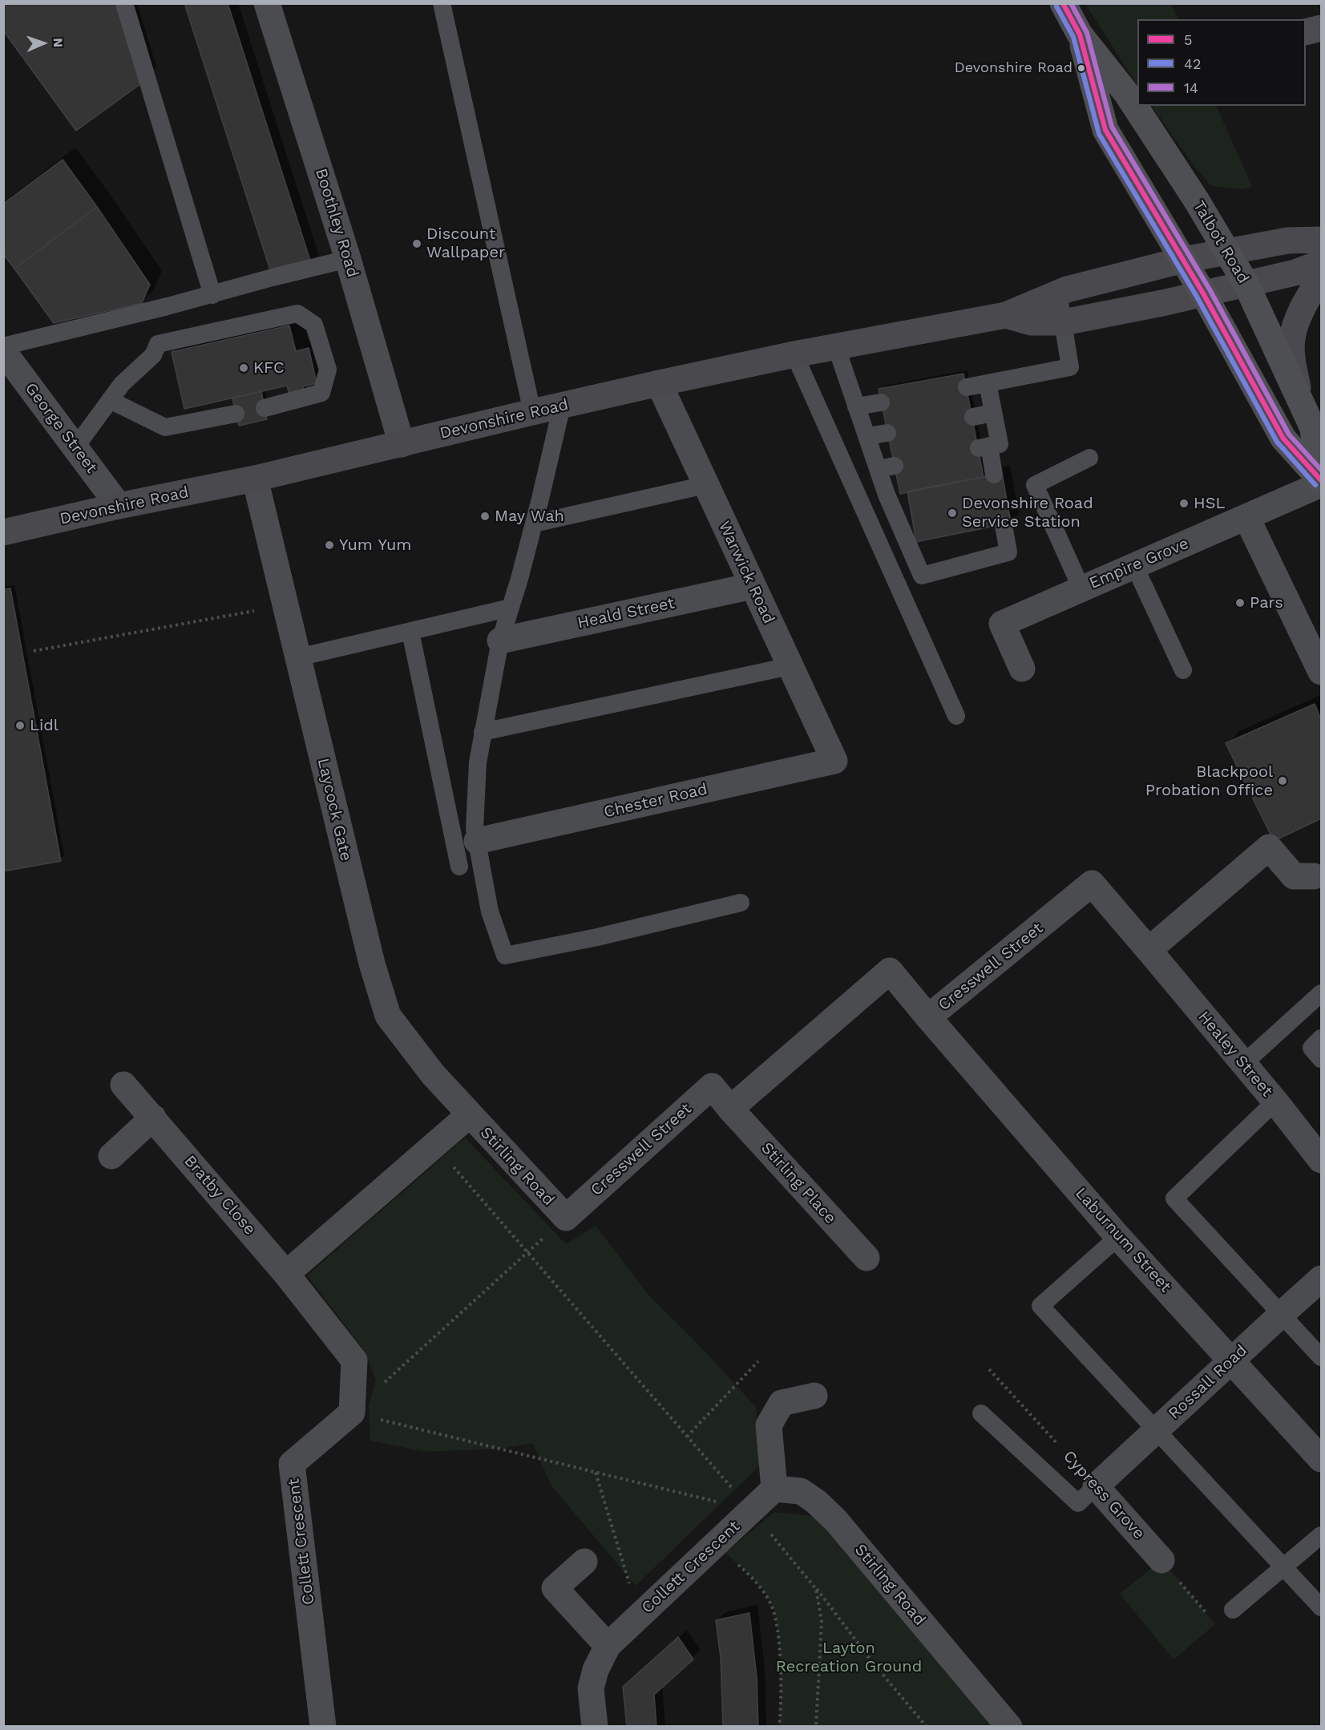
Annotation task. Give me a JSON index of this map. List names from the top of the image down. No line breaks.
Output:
{"streets":{"main road":["Talbot Road","Devonshire Road"],"street":["Boothley Road","George Street","Empire Grove","Warwick Road","Heald Street","Chester Road","Laycock Gate","Cresswell Street","Healey Street","Stirling Road","Stirling Place","Bratby Close","Laburnum Street","Rossall Road","Cypress Grove","Collett Crescent"]},"crossings":[["Boothley Road","Devonshire Road"],["Talbot Road","Devonshire Road"],["Devonshire Road","George Street"],["Devonshire Road","Warwick Road"],["Devonshire Road","Laycock Gate"],["Warwick Road","Heald Street"],["Warwick Road","Chester Road"],["Laycock Gate","Stirling Road"],["Cresswell Street","Healey Street"],["Cresswell Street","Stirling Road"],["Cresswell Street","Stirling Place"],["Cresswell Street","Laburnum Street"],["Stirling Road","Collett Crescent"],["Laburnum Street","Rossall Road"],["Rossall Road","Cypress Grove"]],"parks":["Layton Recreation Ground"],"places":["Devonshire Road","Discount Wallpaper","KFC","HSL","Devonshire Road Service Station","May Wah","Yum Yum","Pars","Lidl","Blackpool Probation Office"],"lines":["transit line 5","transit line 14","transit line 42"],"legend":["5","42","14"],"north":"right"}
